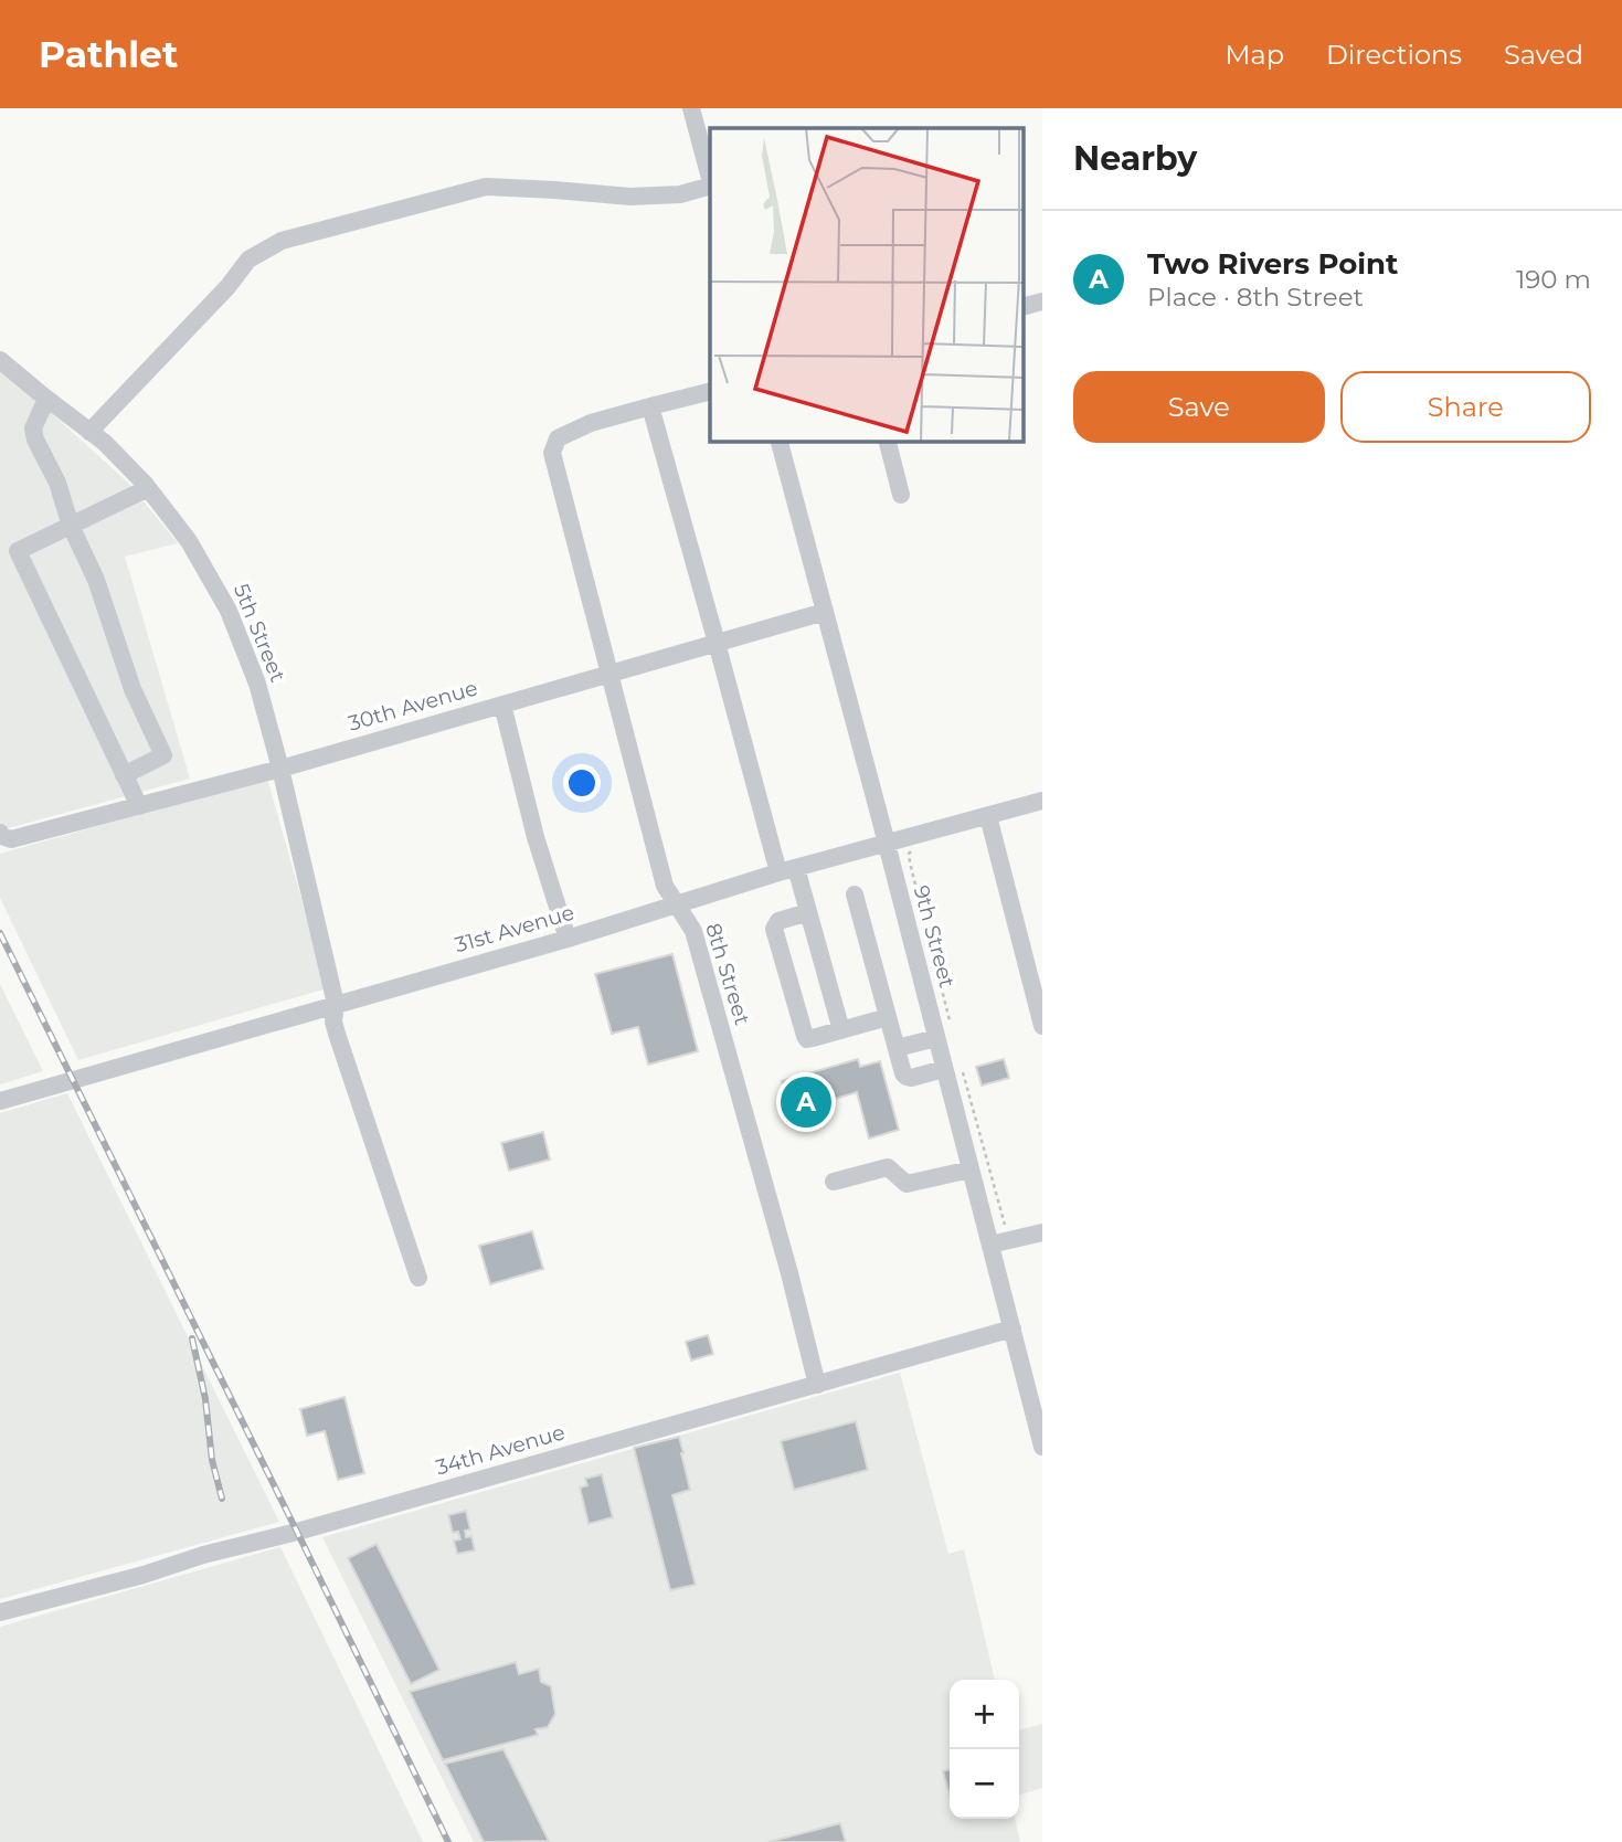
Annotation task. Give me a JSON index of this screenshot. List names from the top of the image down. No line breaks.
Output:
{"streets":{"street":["5th Street","30th Avenue","31st Avenue","9th Street","8th Street","34th Avenue"]},"crossings":[["5th Street","30th Avenue"],["5th Street","31st Avenue"],["30th Avenue","9th Street"],["30th Avenue","8th Street"],["31st Avenue","9th Street"],["31st Avenue","8th Street"],["9th Street","34th Avenue"],["8th Street","34th Avenue"]],"page":{"header":"Pathlet","nav":["Map","Directions","Saved"],"heading":"Nearby","list":[{"mark":"A","name":"Two Rivers Point","note":"Place · 8th Street","value":"190 m"}],"buttons":["Save","Share"],"pins":"A","map_buttons":["+","−"]}}
